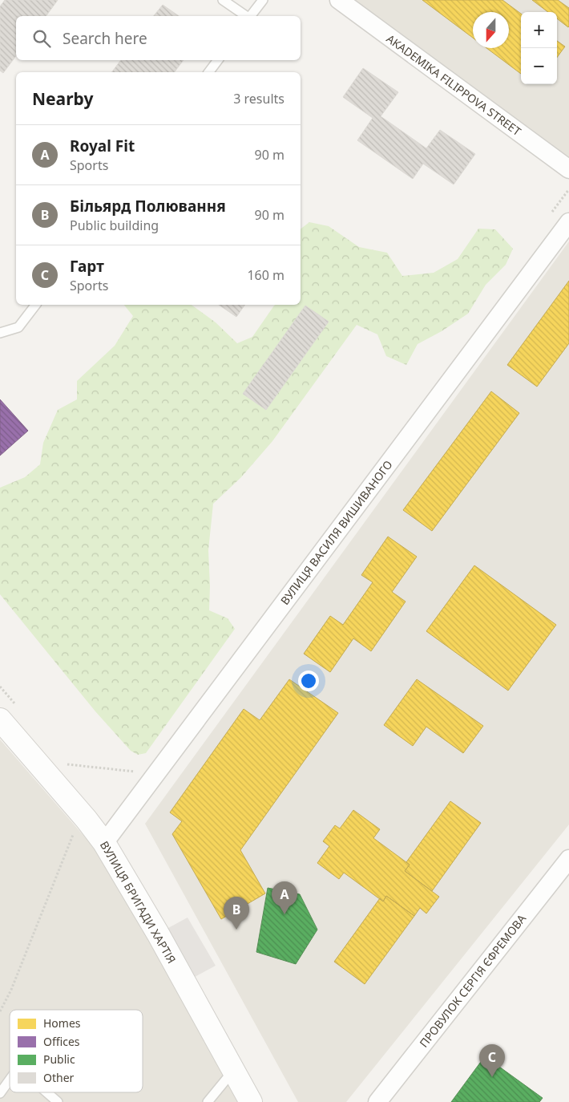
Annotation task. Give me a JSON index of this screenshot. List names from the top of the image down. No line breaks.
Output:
{"streets":{"street":["AKADEMIKA FILIPPOVA STREET","ВУЛИЦЯ ВАСИЛЯ ВИШИВАНОГО","ВУЛИЦЯ БРИГАДИ ХАРТІЯ","ПРОВУЛОК СЕРГІЯ ЄФРЕМОВА"]},"crossings":[["ВУЛИЦЯ ВАСИЛЯ ВИШИВАНОГО","ВУЛИЦЯ БРИГАДИ ХАРТІЯ"]],"legend":["Homes","Offices","Public","Other"],"north":"bottom","page":{"map_buttons":["+","−"],"search":"Search here","heading":["Nearby","3 results"],"list":[{"mark":"A","name":"Royal Fit","note":"Sports","value":"90 m"},{"mark":"B","name":"Більярд Полювання","note":"Public building","value":"90 m"},{"mark":"C","name":"Гарт","note":"Sports","value":"160 m"}],"pins":["A","B","C"]}}
